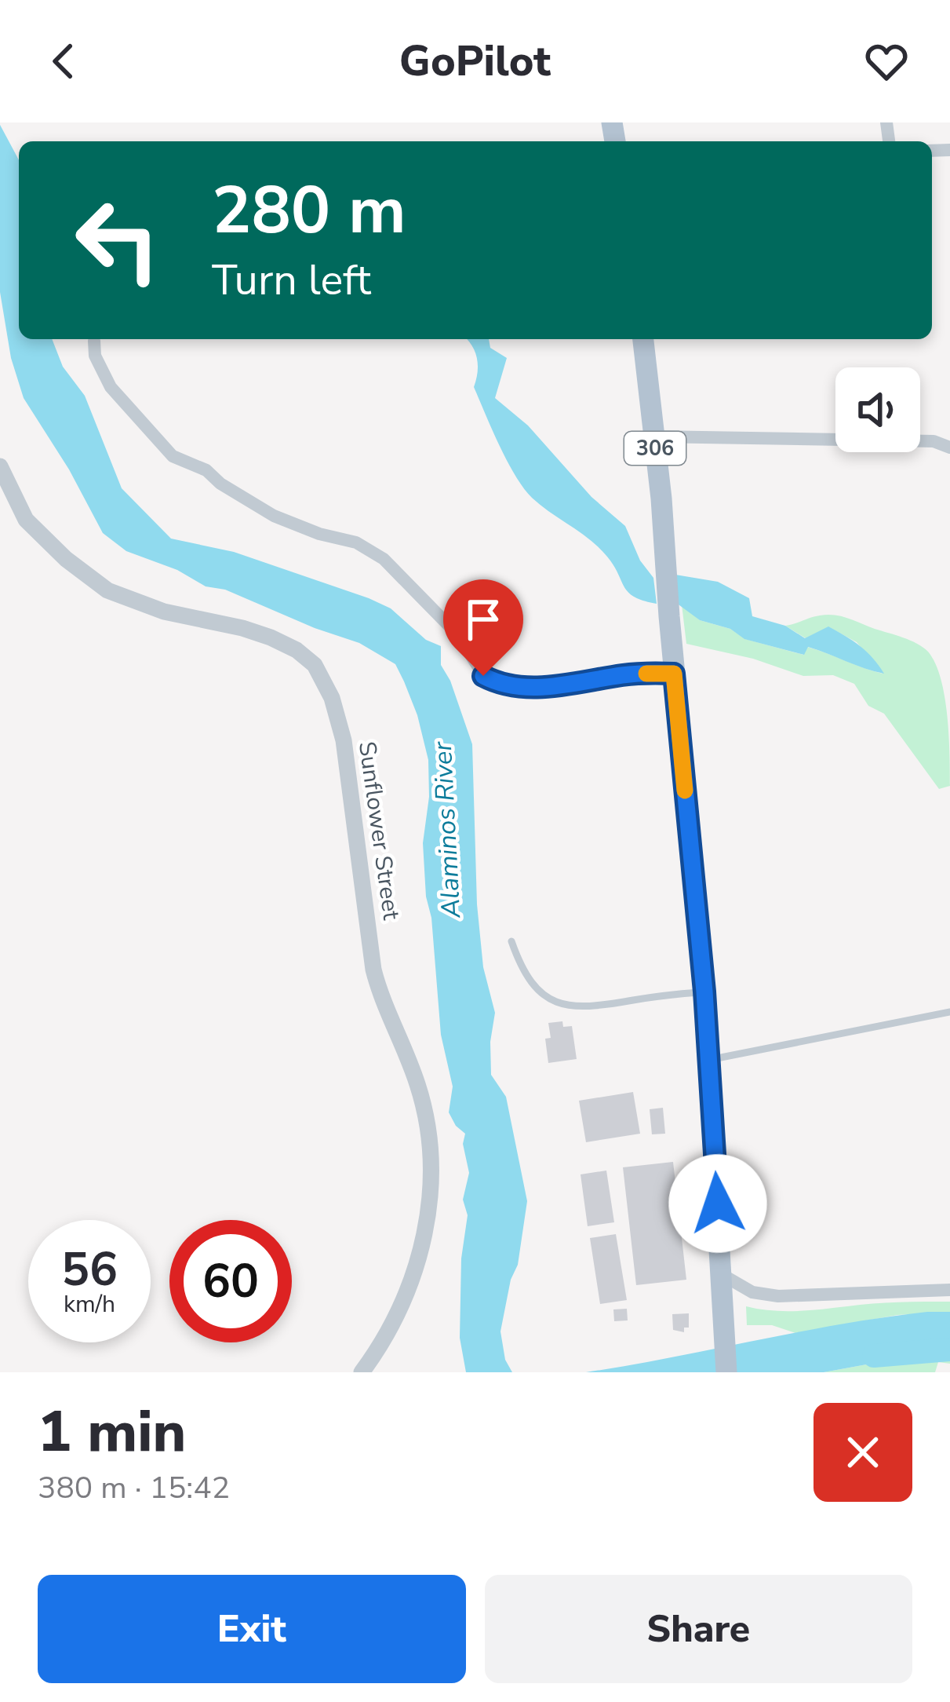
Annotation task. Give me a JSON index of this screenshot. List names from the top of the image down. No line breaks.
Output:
{"streets":{"main road":["306"],"street":["Sunflower Street"]},"water":["Alaminos River"],"page":{"header":"GoPilot","turn":["280 m","Turn left"],"speed":"56 km/h","limit":"60","heading":["1 min","380 m · 15:42"],"buttons":["Exit","Share"]}}
